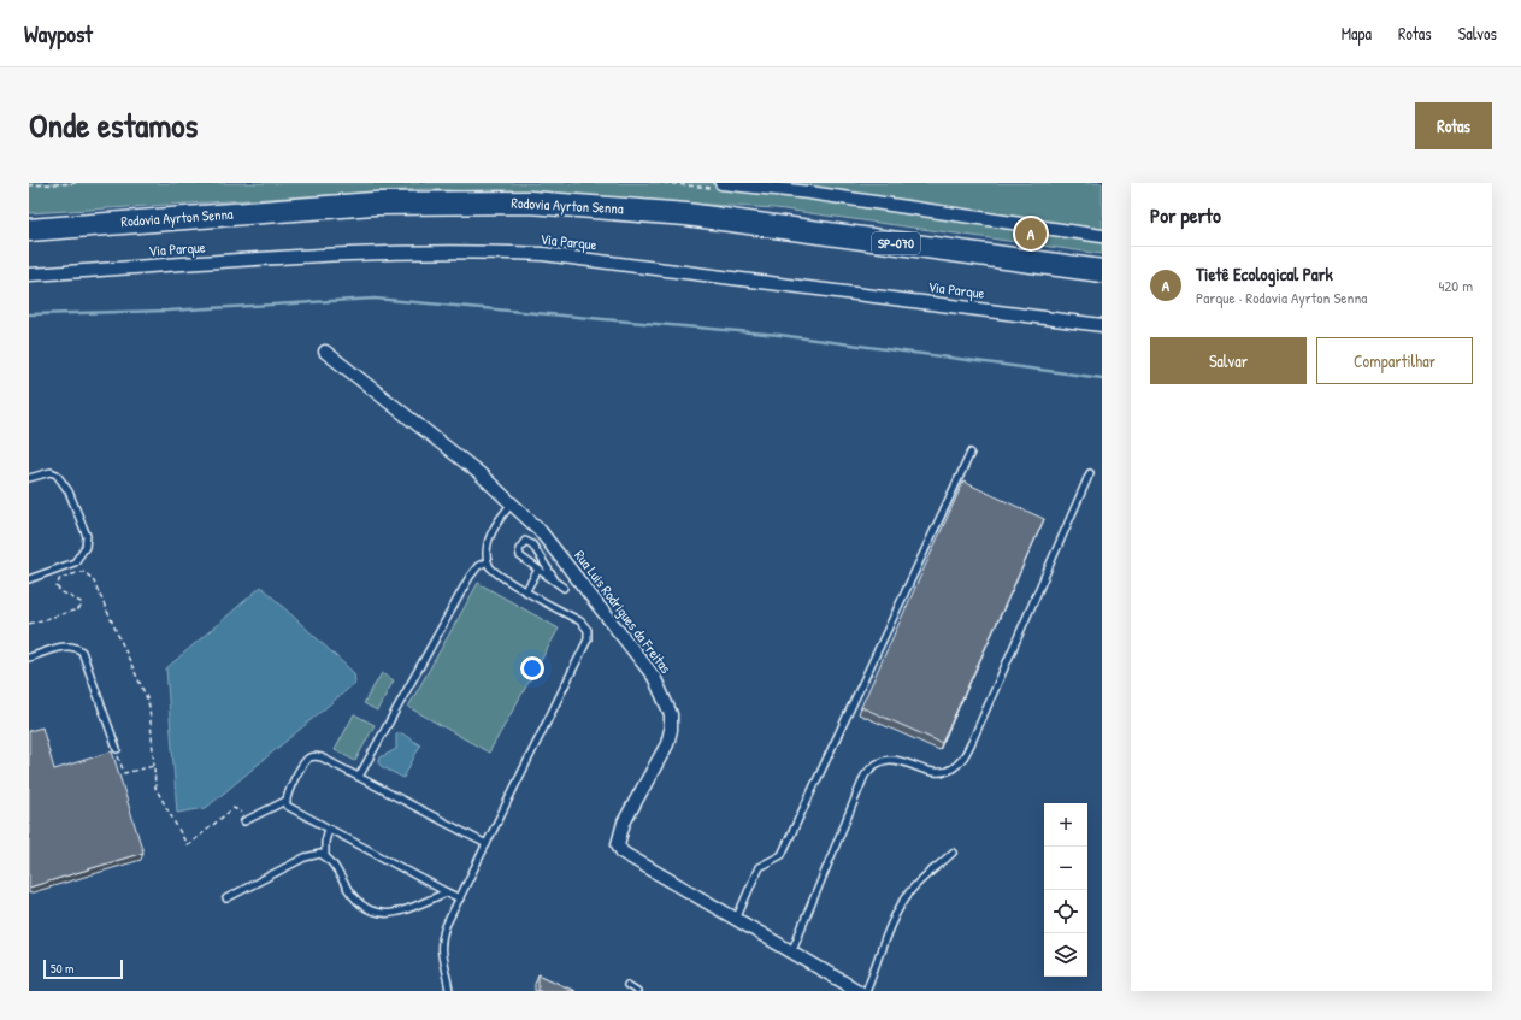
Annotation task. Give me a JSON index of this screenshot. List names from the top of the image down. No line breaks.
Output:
{"streets":{"highway":["Rodovia Ayrton Senna","SP-070"],"street":["Via Parque","Rua Luis Rodrigues da Freitas"]},"scale_bar":"50 m","page":{"header":"Waypost","nav":["Mapa","Rotas","Salvos"],"title":"Onde estamos","buttons":["Rotas",["Salvar","Compartilhar"]],"heading":"Por perto","pins":"A","list":[{"mark":"A","name":"Tietê Ecological Park","note":"Parque · Rodovia Ayrton Senna","value":"420 m"}],"map_buttons":["+","−"],"scale":"50 m"}}
